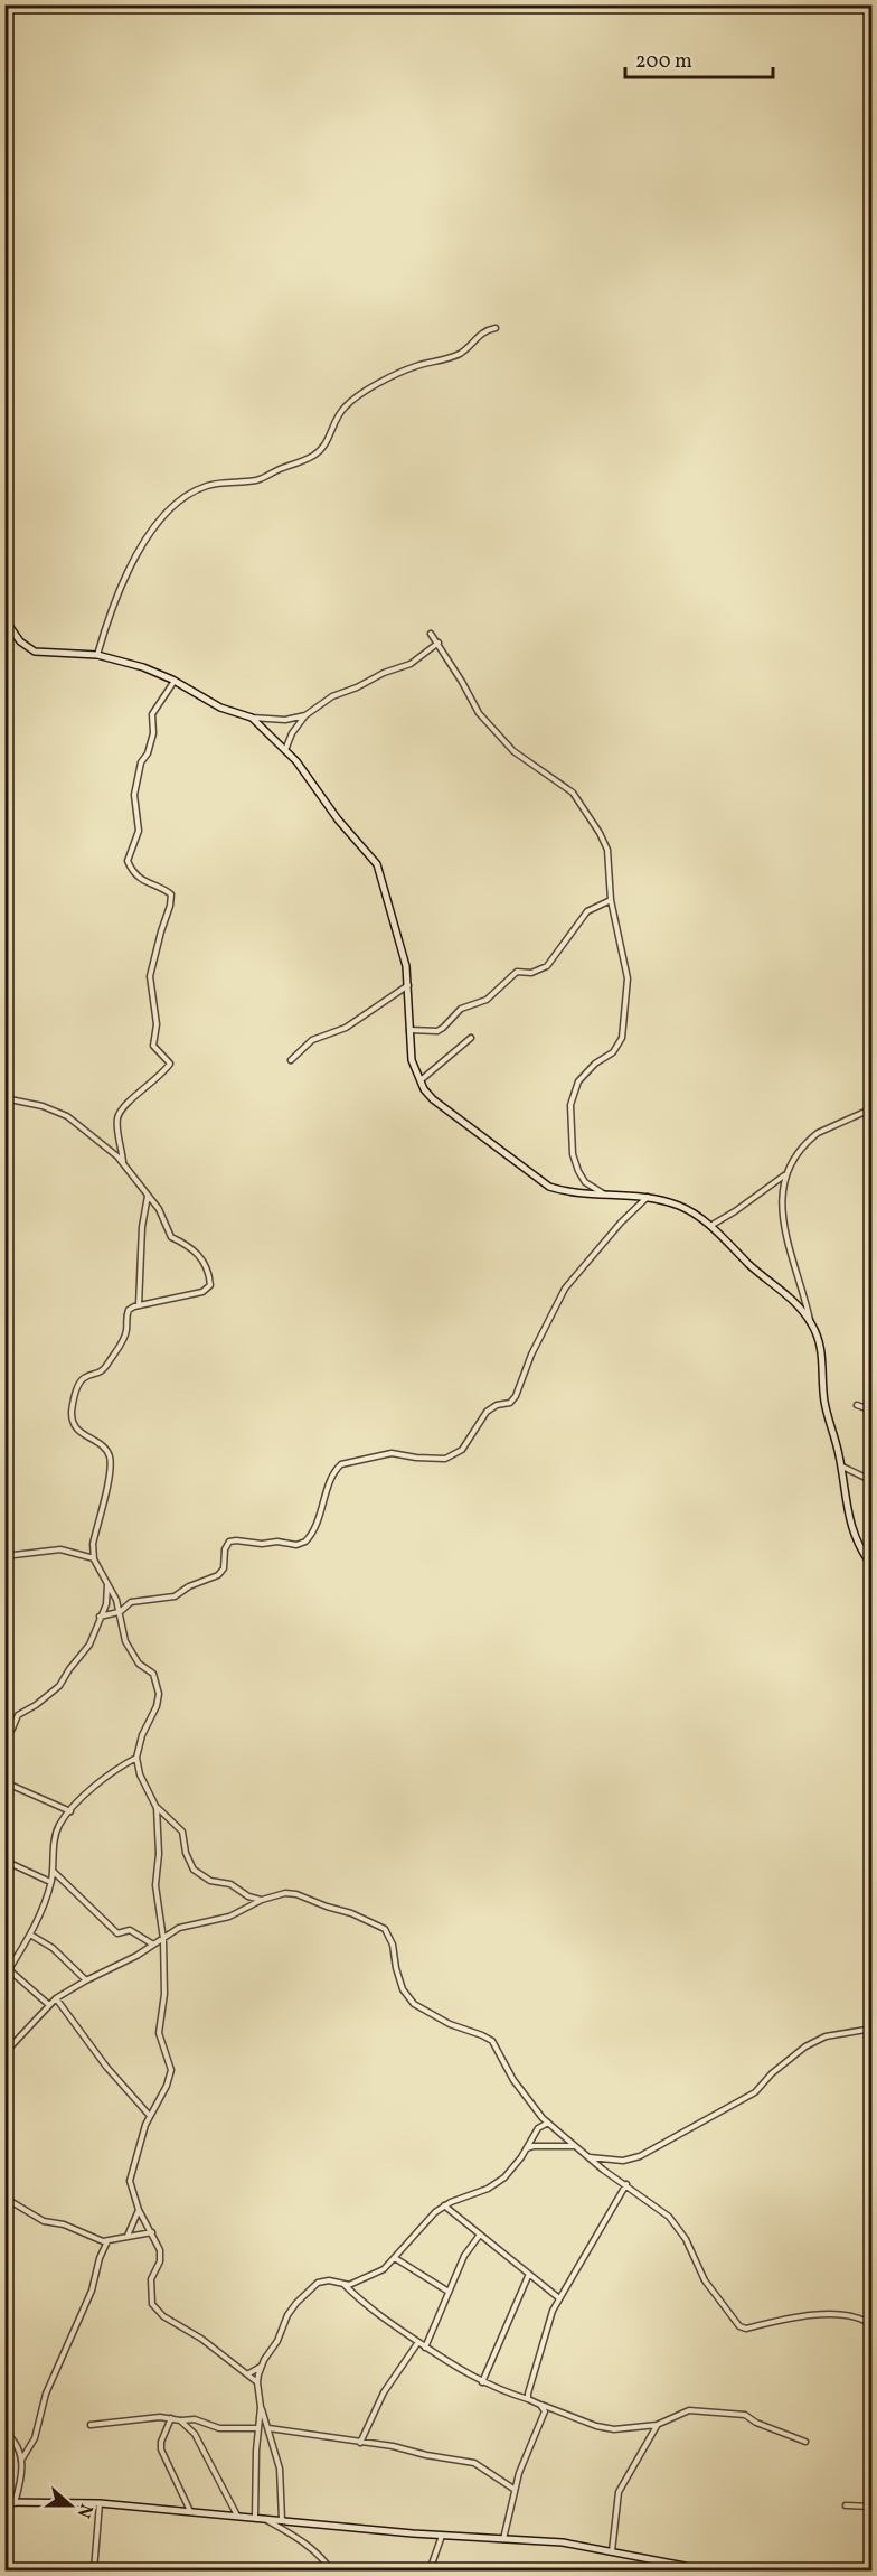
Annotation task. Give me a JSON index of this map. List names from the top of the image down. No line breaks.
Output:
{"scale_bar":"200 m","north":"right"}
